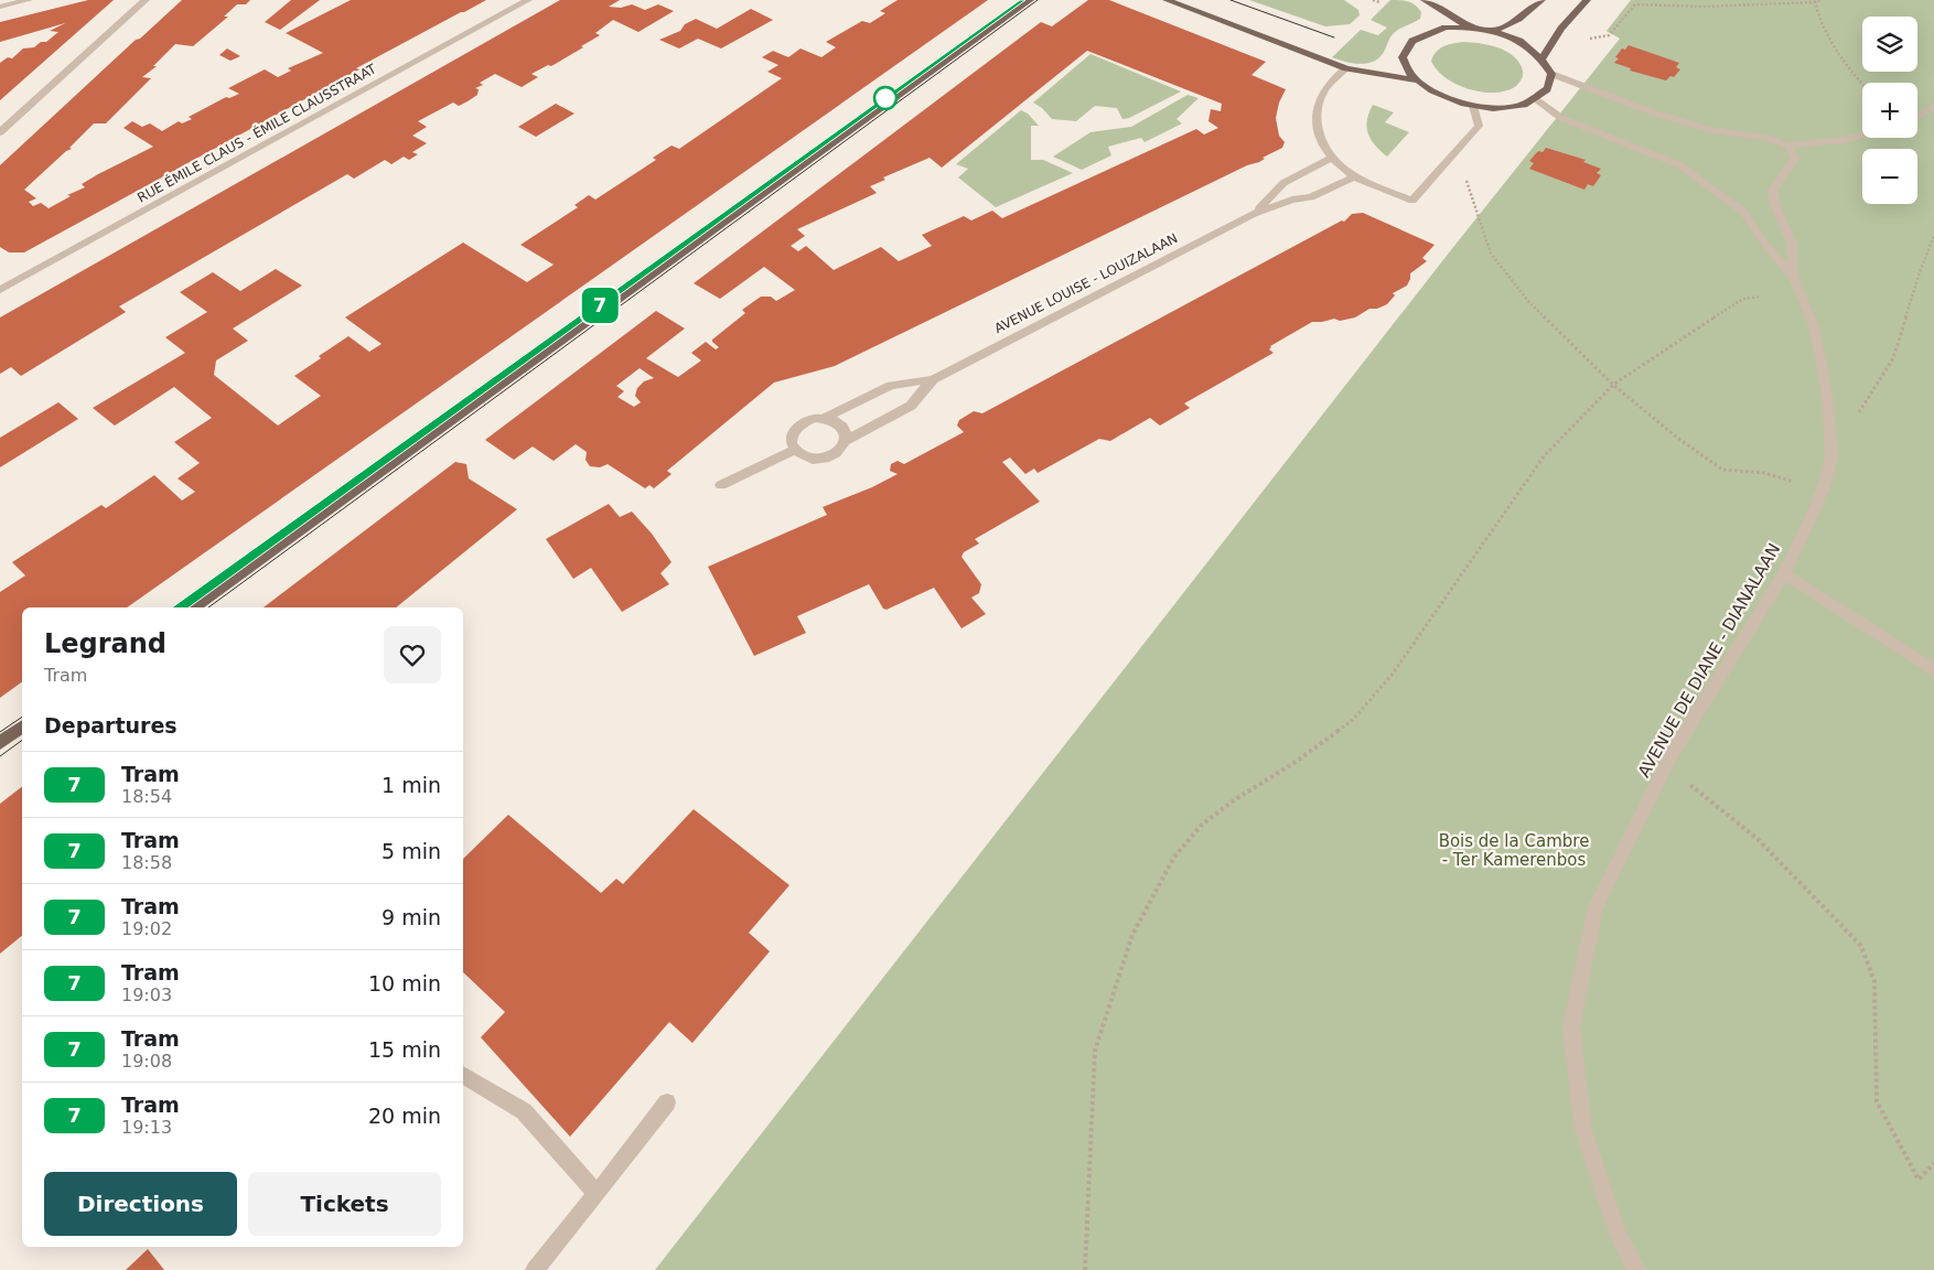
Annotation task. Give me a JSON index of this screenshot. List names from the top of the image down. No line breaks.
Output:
{"streets":{"street":["RUE ÉMILE CLAUS - ÉMILE CLAUSSTRAAT","AVENUE LOUISE - LOUIZALAAN","AVENUE DE DIANE - DIANALAAN"]},"parks":["Bois de la Cambre - Ter Kamerenbos"],"lines":["tram line 7"],"page":{"on_map":"7","map_buttons":["+","−"],"heading":[["Legrand","Tram"],"Departures"],"list":[{"mark":"7","name":"Tram","note":"18:54","value":"1 min"},{"mark":"7","name":"Tram","note":"18:58","value":"5 min"},{"mark":"7","name":"Tram","note":"19:02","value":"9 min"},{"mark":"7","name":"Tram","note":"19:03","value":"10 min"},{"mark":"7","name":"Tram","note":"19:08","value":"15 min"},{"mark":"7","name":"Tram","note":"19:13","value":"20 min"}],"buttons":["Directions","Tickets"]}}
